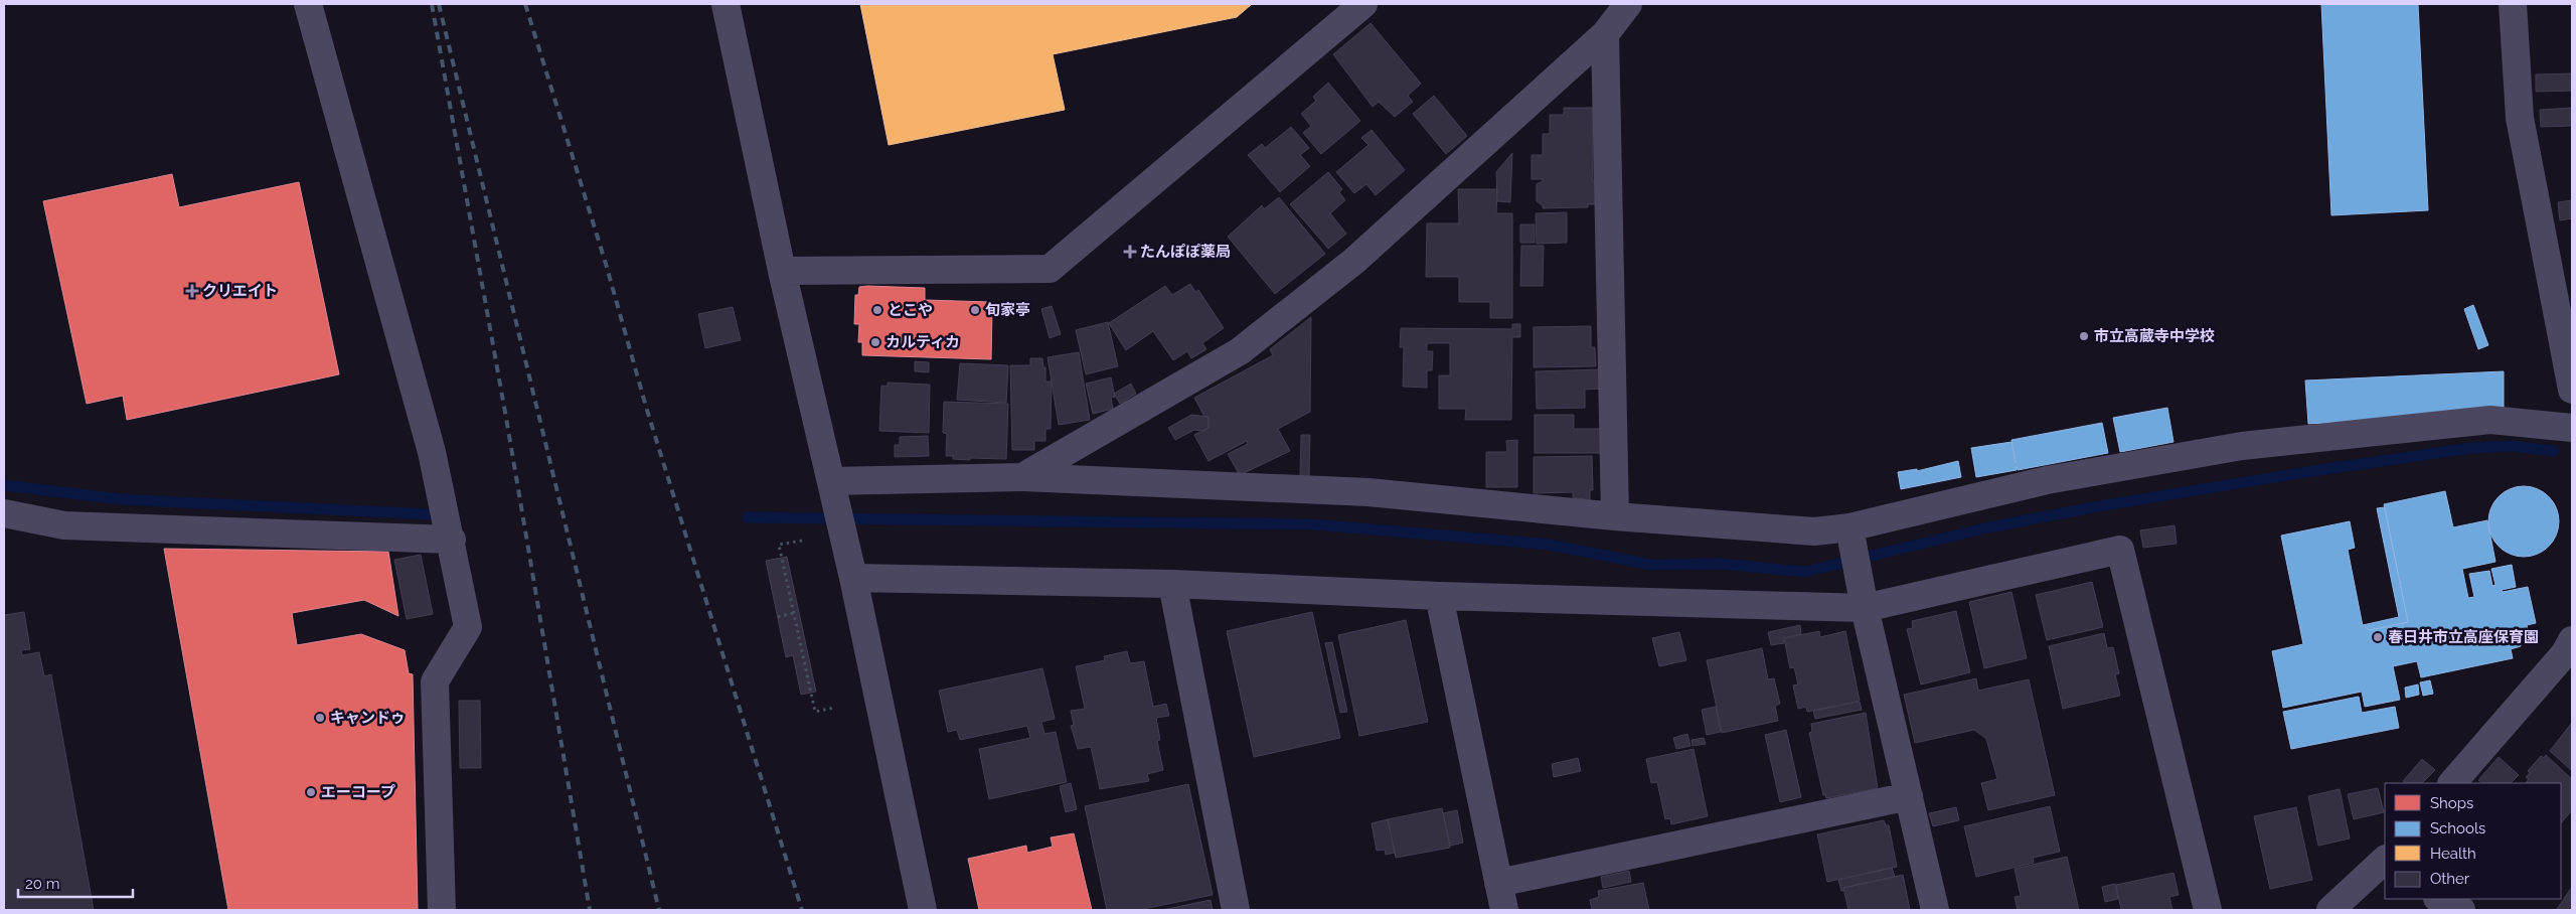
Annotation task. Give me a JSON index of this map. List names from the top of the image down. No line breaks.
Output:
{"places":{"health":["たんぽぽ薬局","クリエイト"],"other":["とこや","旬家亭","市立高蔵寺中学校","カルティカ","春日井市立高座保育園","キャンドゥ","エーコープ"]},"legend":["Shops","Schools","Health","Other"],"scale_bar":"20 m"}
